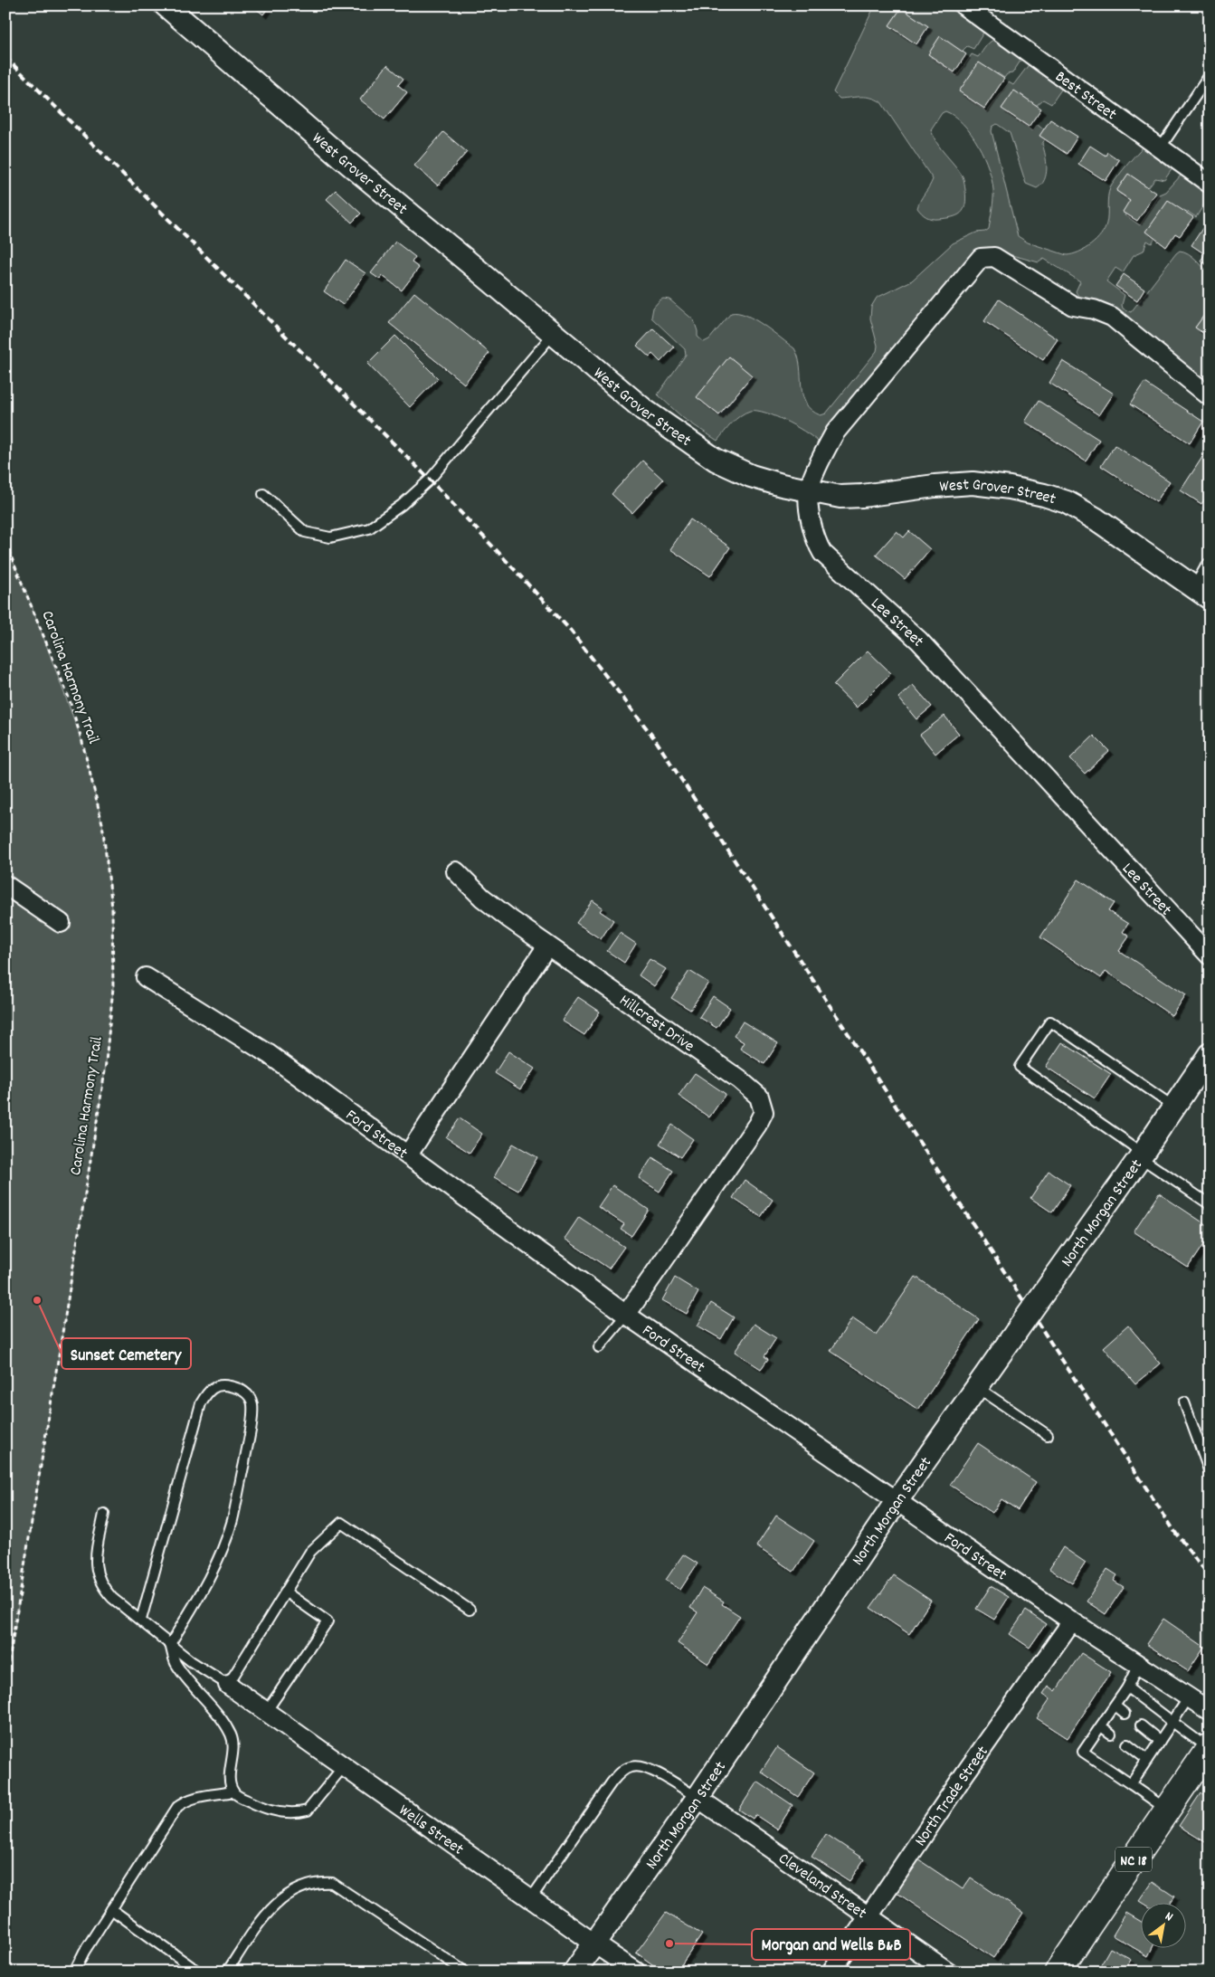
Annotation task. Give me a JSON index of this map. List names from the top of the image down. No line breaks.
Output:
{"streets":{"main road":["NC 18"],"street":["Best Street","West Grover Street","Lee Street","Hillcrest Drive","Ford Street","North Morgan Street","North Trade Street","Wells Street","Cleveland Street"],"path":["Carolina Harmony Trail"]},"crossings":[["West Grover Street","Lee Street"],["Hillcrest Drive","Ford Street"],["Ford Street","North Morgan Street"],["Ford Street","North Trade Street"],["North Morgan Street","Wells Street"],["North Morgan Street","Cleveland Street"],["North Trade Street","Cleveland Street"]],"places":["Sunset Cemetery","Morgan and Wells B&B"],"north":"top right"}
